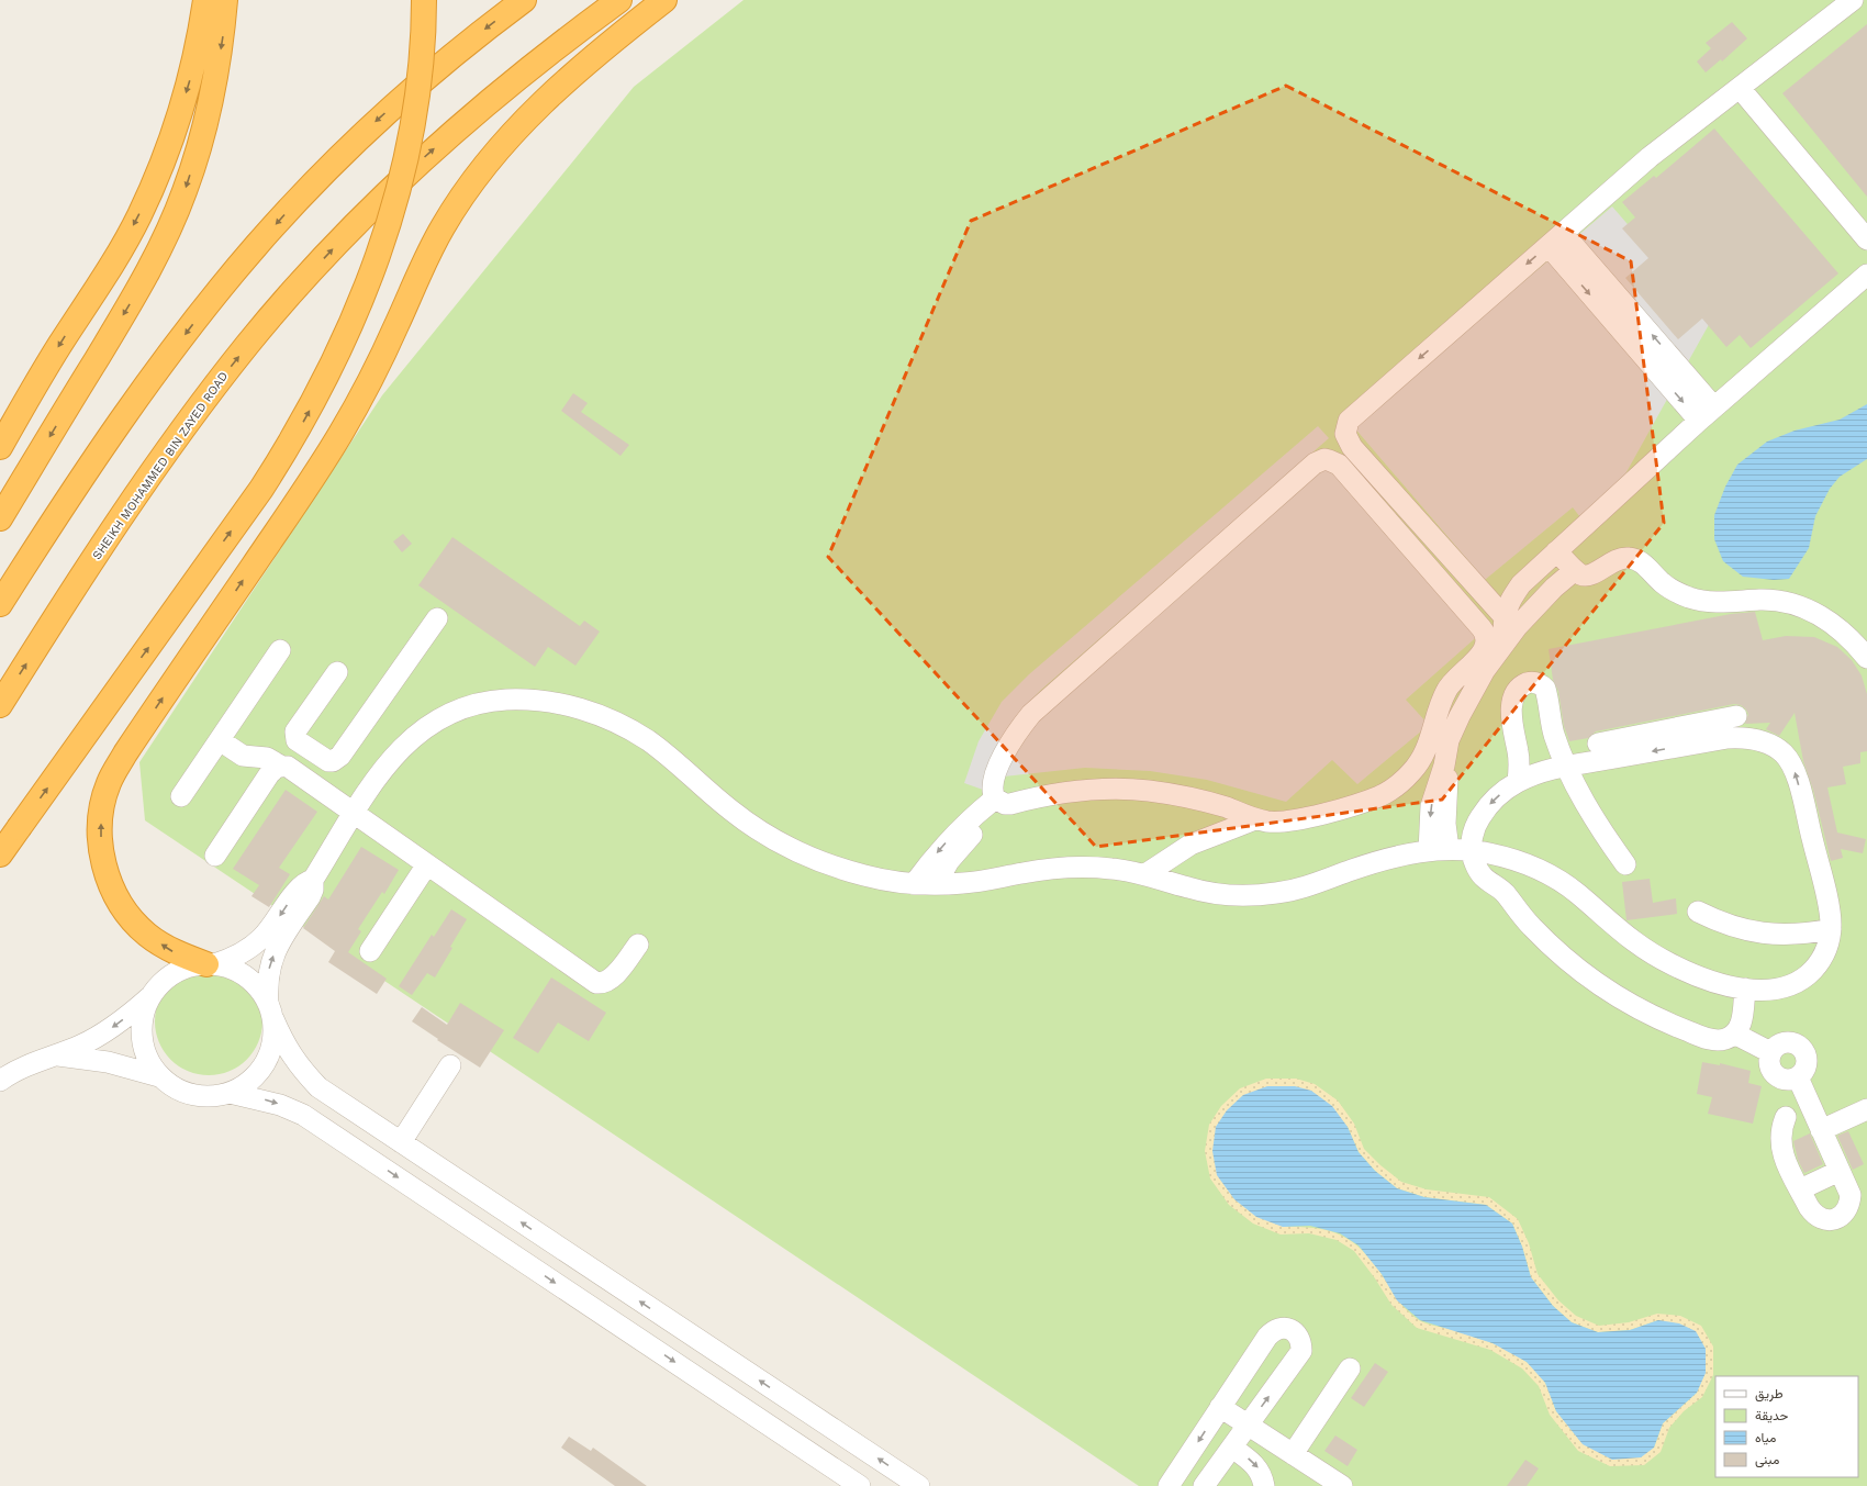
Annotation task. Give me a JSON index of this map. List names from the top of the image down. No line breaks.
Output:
{"streets":{"highway":["SHEIKH MOHAMMED BIN ZAYED ROAD"]},"legend":["طريق","حديقة","مياه","مبنى"]}
